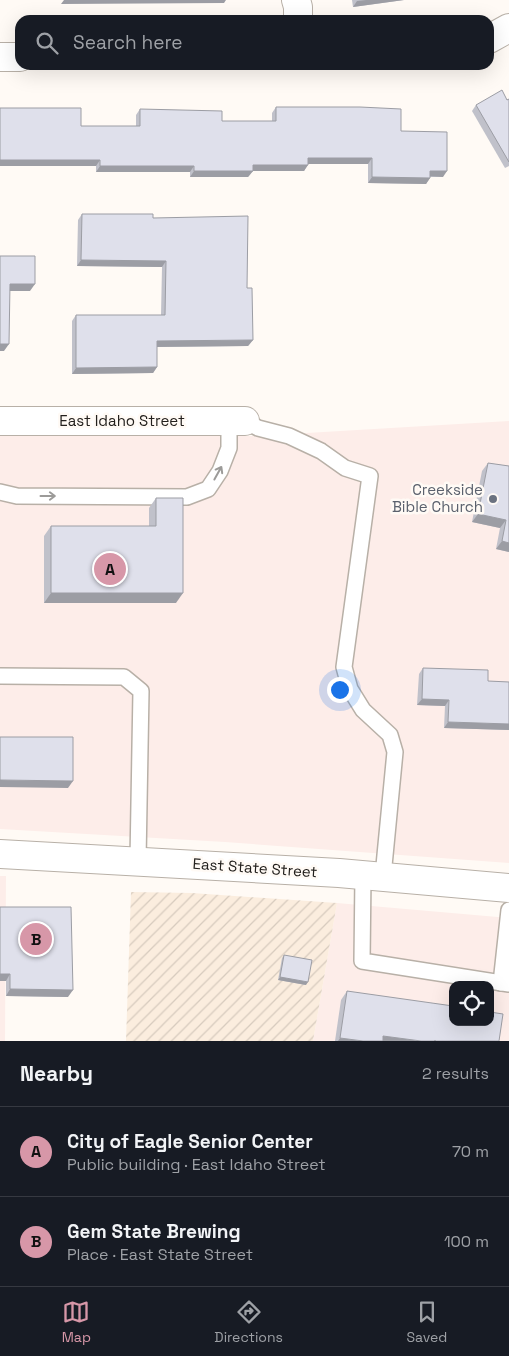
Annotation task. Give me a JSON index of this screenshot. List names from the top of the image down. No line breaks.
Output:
{"streets":{"main road":["East Idaho Street","East State Street"]},"places":["Creekside Bible Church"],"page":{"search":"Search here","pins":["A","B"],"heading":["Nearby","2 results"],"list":[{"mark":"A","name":"City of Eagle Senior Center","note":"Public building · East Idaho Street","value":"70 m"},{"mark":"B","name":"Gem State Brewing","note":"Place · East State Street","value":"100 m"}],"nav":["Map","Directions","Saved"]}}
